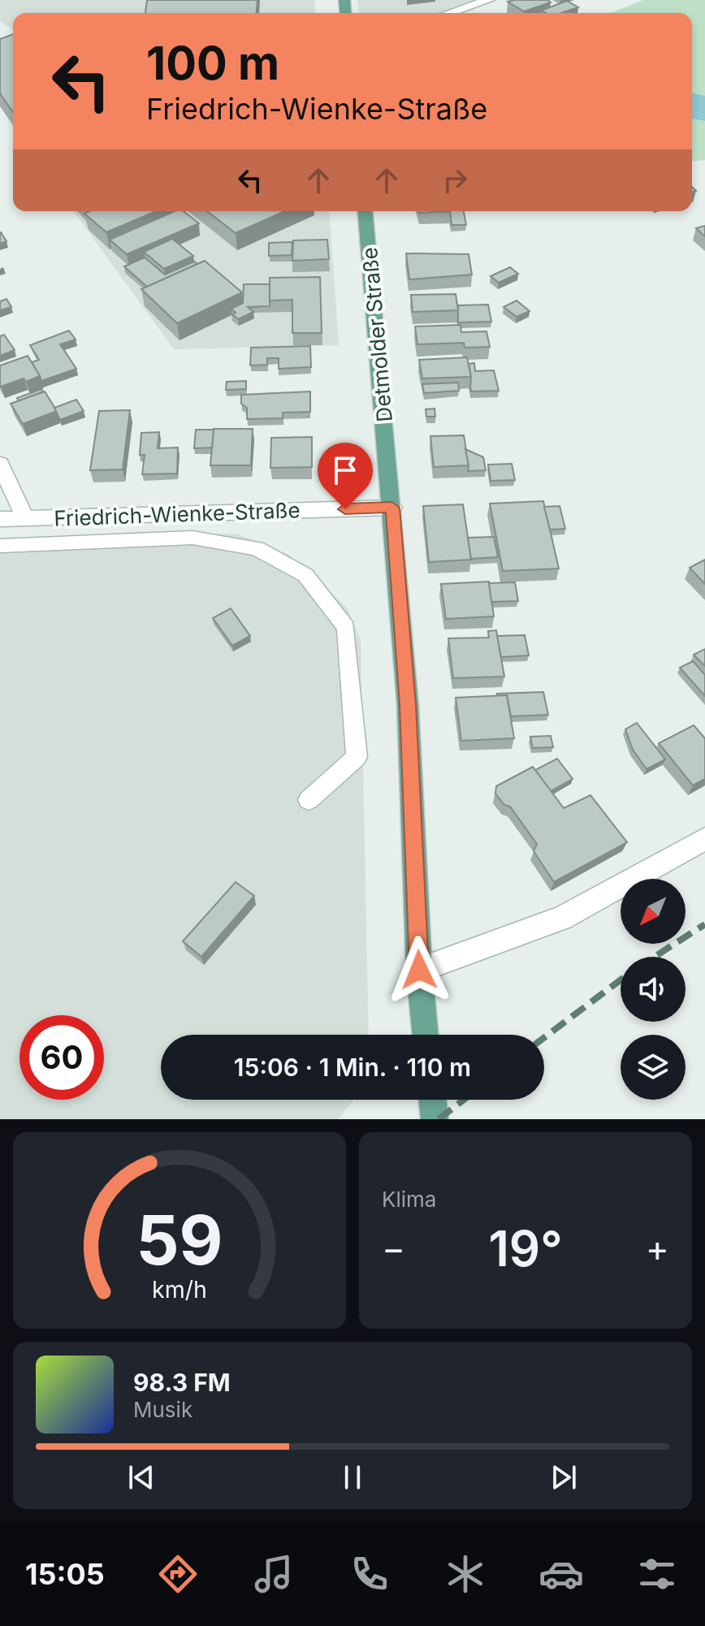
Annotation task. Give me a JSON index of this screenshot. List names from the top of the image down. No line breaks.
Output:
{"streets":{"main road":["Detmolder Straße"],"street":["Friedrich-Wienke-Straße"]},"crossings":[["Detmolder Straße","Friedrich-Wienke-Straße"]],"north":"bottom left","page":{"turn":["100 m","Friedrich-Wienke-Straße"],"limit":"60","trip":"15:06 · 1 Min. · 110 m","tile":"Klima","heat":["−","19°","+"],"song":["98.3 FM","Musik"],"tabs":"15:05","gauge":["59","km/h"]}}
